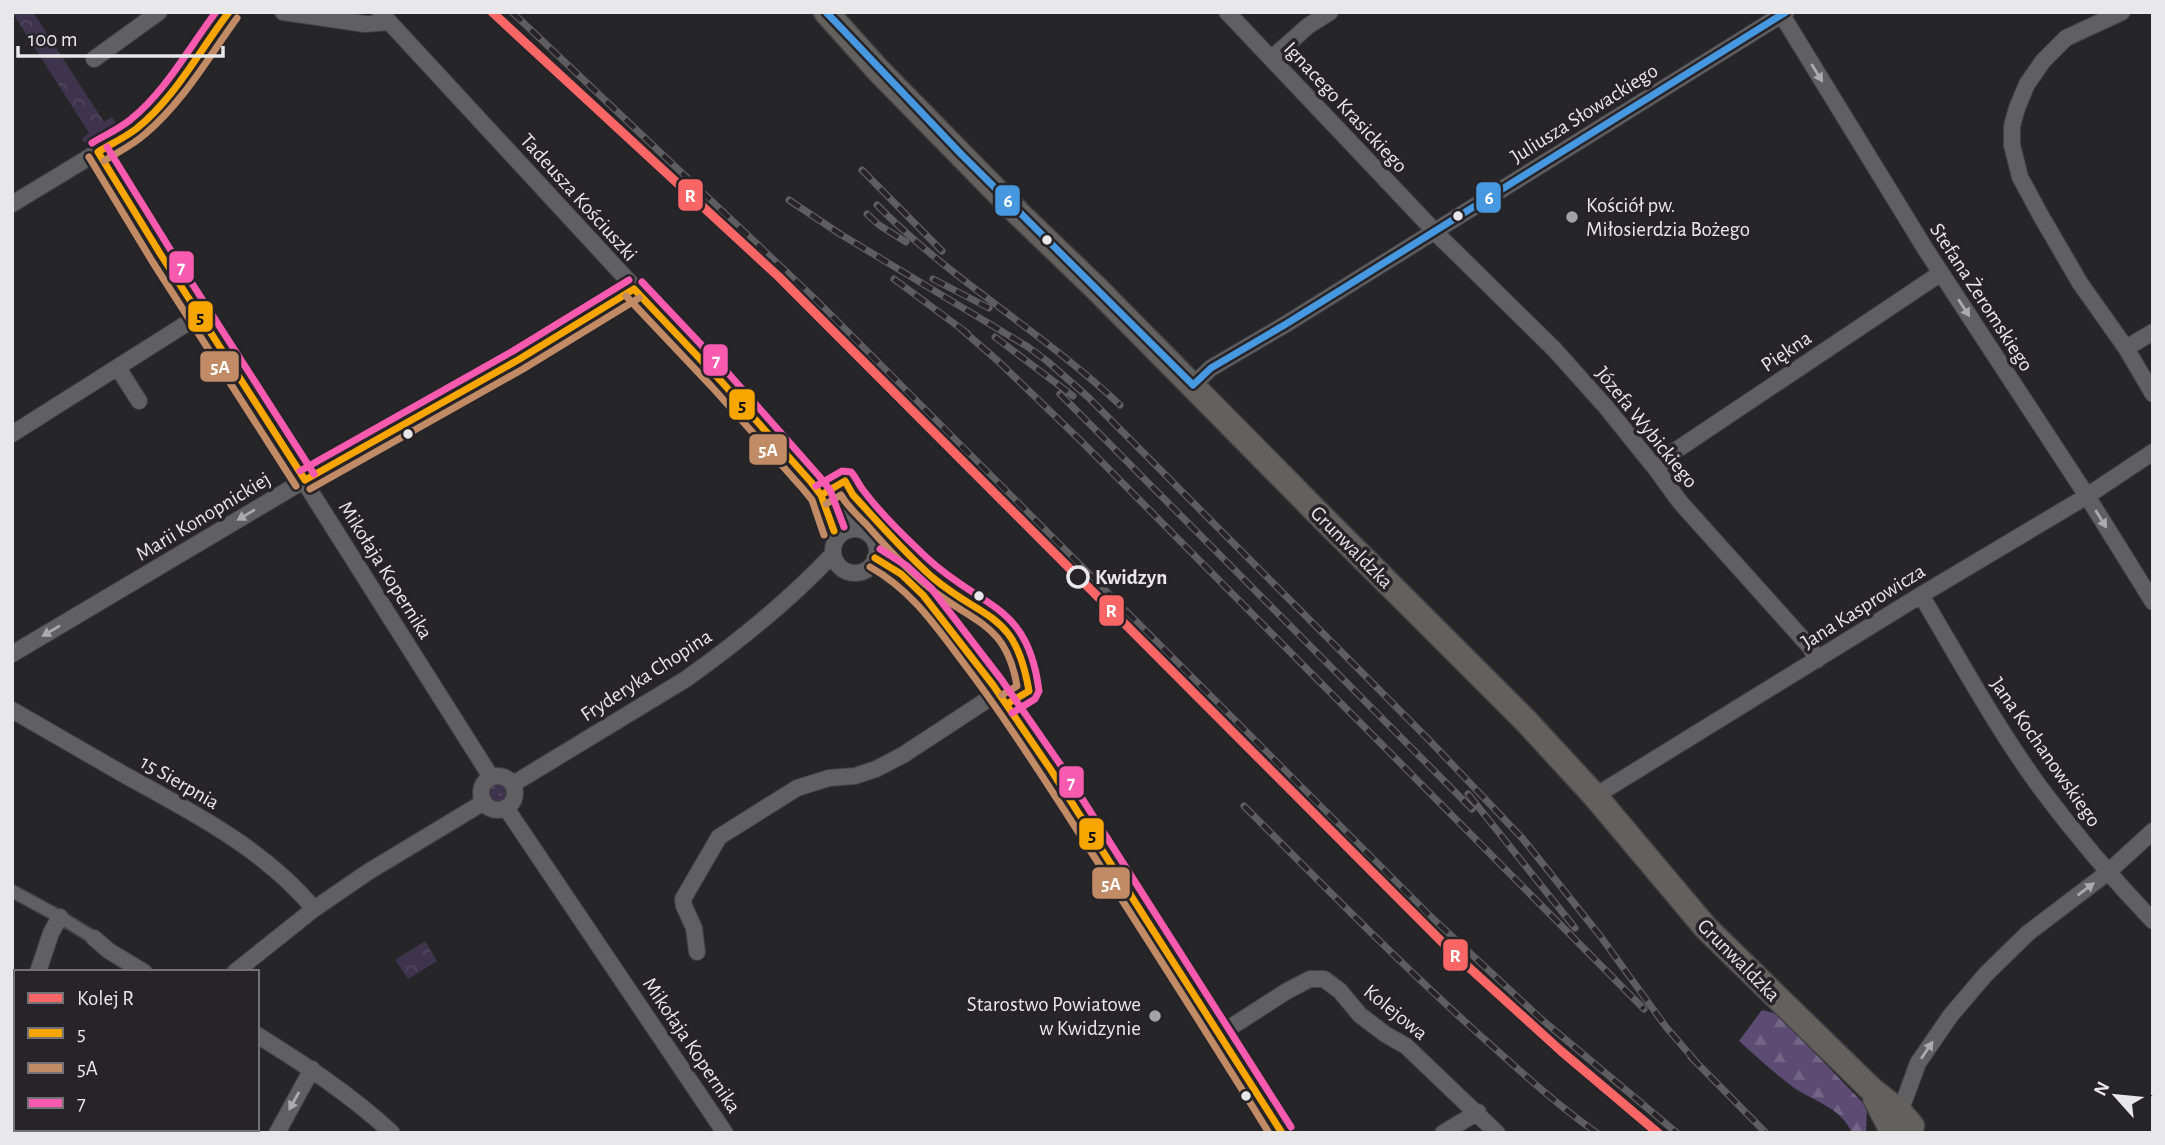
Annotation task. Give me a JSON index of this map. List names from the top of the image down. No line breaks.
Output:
{"streets":{"main road":["Grunwaldzka"],"street":["Ignacego Krasickiego","Juliusza Słowackiego","Tadeusza Kościuszki","Stefana Żeromskiego","Piękna","Józefa Wybickiego","Marii Konopnickiej","Mikołaja Kopernika","Jana Kasprowicza","Fryderyka Chopina","Jana Kochanowskiego","15 Sierpnia","Kolejowa"]},"crossings":[["Ignacego Krasickiego","Juliusza Słowackiego"],["Ignacego Krasickiego","Józefa Wybickiego"],["Juliusza Słowackiego","Stefana Żeromskiego"],["Juliusza Słowackiego","Józefa Wybickiego"],["Juliusza Słowackiego","Grunwaldzka"],["Tadeusza Kościuszki","Marii Konopnickiej"],["Tadeusza Kościuszki","Fryderyka Chopina"],["Stefana Żeromskiego","Piękna"],["Stefana Żeromskiego","Jana Kasprowicza"],["Piękna","Józefa Wybickiego"],["Józefa Wybickiego","Jana Kasprowicza"],["Marii Konopnickiej","Mikołaja Kopernika"],["Grunwaldzka","Jana Kasprowicza"],["Mikołaja Kopernika","Fryderyka Chopina"],["Jana Kasprowicza","Jana Kochanowskiego"]],"one_way":["Stefana Żeromskiego","Marii Konopnickiej"],"places":["Kościół pw. Miłosierdzia Bożego","Kwidzyn","Starostwo Powiatowe w Kwidzynie"],"lines":["rail line R","transit line 5","transit line 7","transit line 6","transit line 5A"],"legend":["Kolej R","5","5A","7"],"scale_bar":"100 m","north":"top left"}
